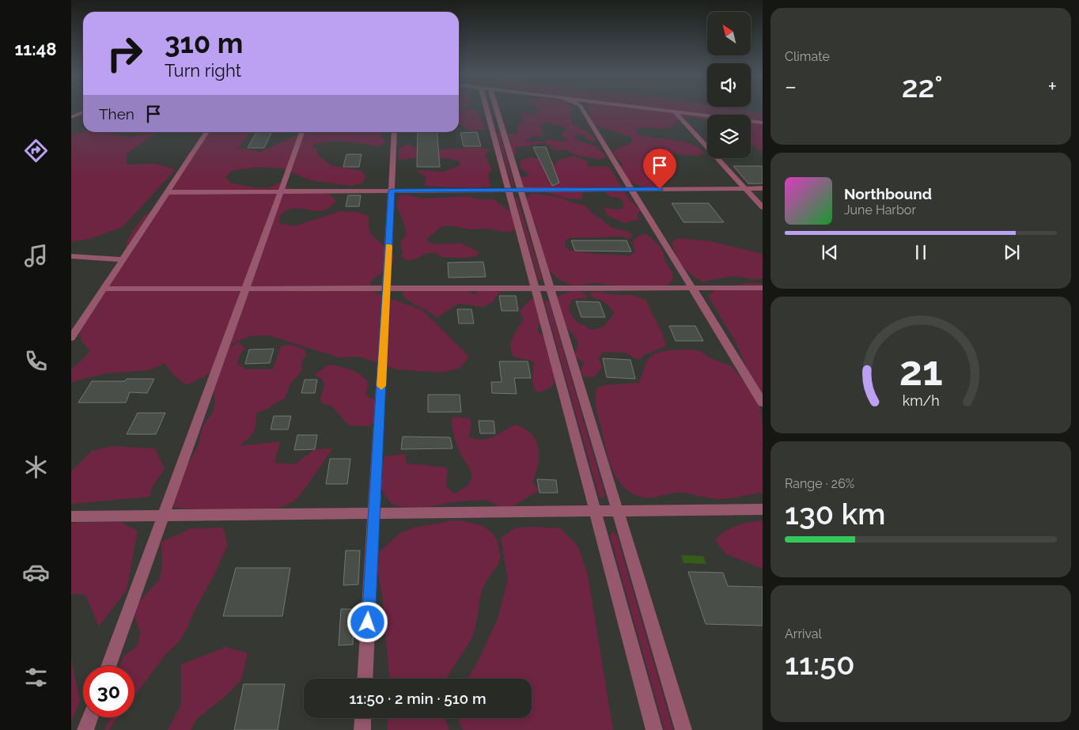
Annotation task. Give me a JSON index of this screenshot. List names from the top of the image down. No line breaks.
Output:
{"north":"top left","page":{"tabs":"11:48","tile":["Climate",["Range · 26%","130 km"],["Arrival","11:50"]],"turn":["310 m","Turn right"],"heat":["−","22°","+"],"then":"Then","song":["Northbound","June Harbor"],"limit":"30","trip":"11:50 · 2 min · 510 m","gauge":["21","km/h"]}}
